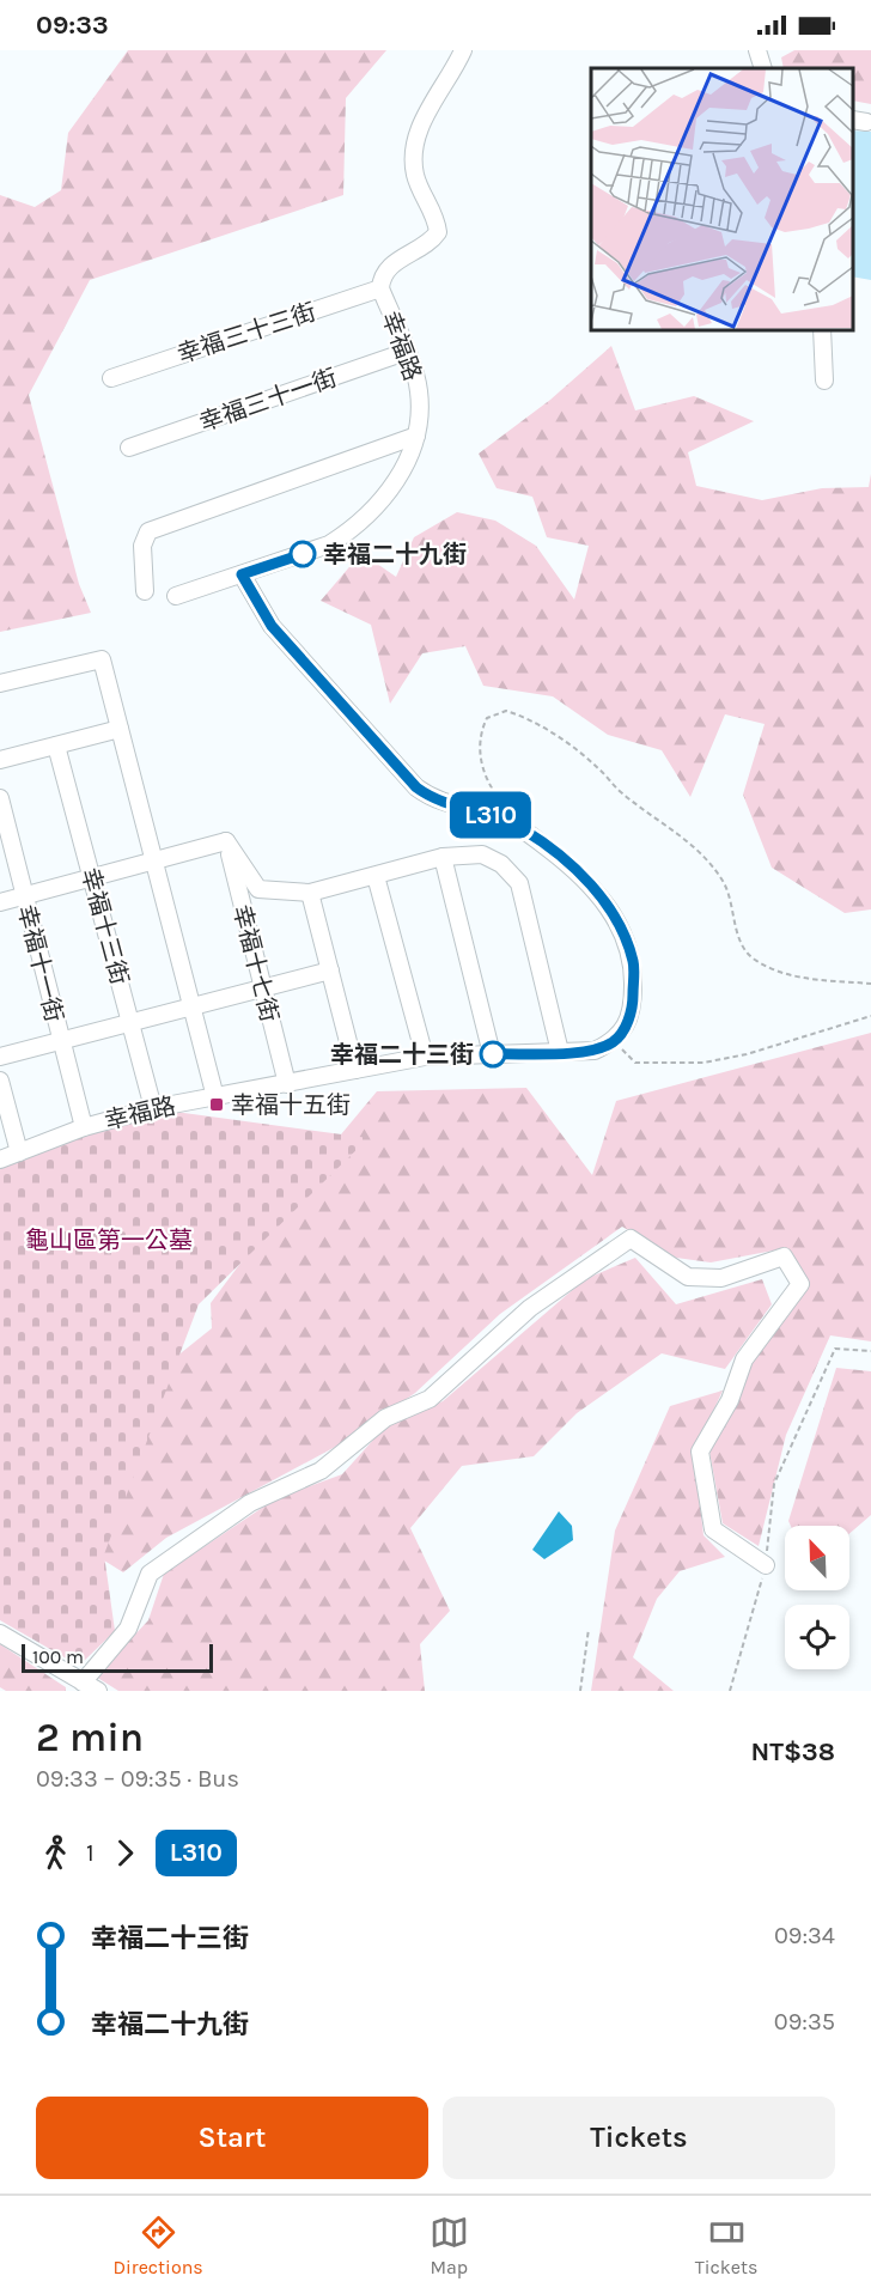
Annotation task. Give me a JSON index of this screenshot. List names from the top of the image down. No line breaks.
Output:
{"streets":{"street":["幸福三十三街","幸福路","幸福三十一街","幸福十三街","幸福十一街","幸福十七街"]},"crossings":[["幸福三十三街","幸福路"],["幸福路","幸福三十一街"],["幸福路","幸福十三街"],["幸福路","幸福十一街"],["幸福路","幸福十七街"]],"parks":["龜山區第一公墓"],"places":{"other":["幸福二十九街","幸福二十三街"],"transit":["幸福十五街"]},"lines":["bus line L310"],"scale_bar":"100 m","north":"top left","page":{"status":"09:33","on_map":"L310","scale":"100 m","heading":["2 min","09:33 – 09:35 · Bus","NT$38"],"legs":["1","L310"],"list":[{"name":"幸福二十三街","value":"09:34"},{"name":"幸福二十九街","value":"09:35"}],"buttons":["Start","Tickets"],"tabs":["Directions","Map","Tickets"]}}
